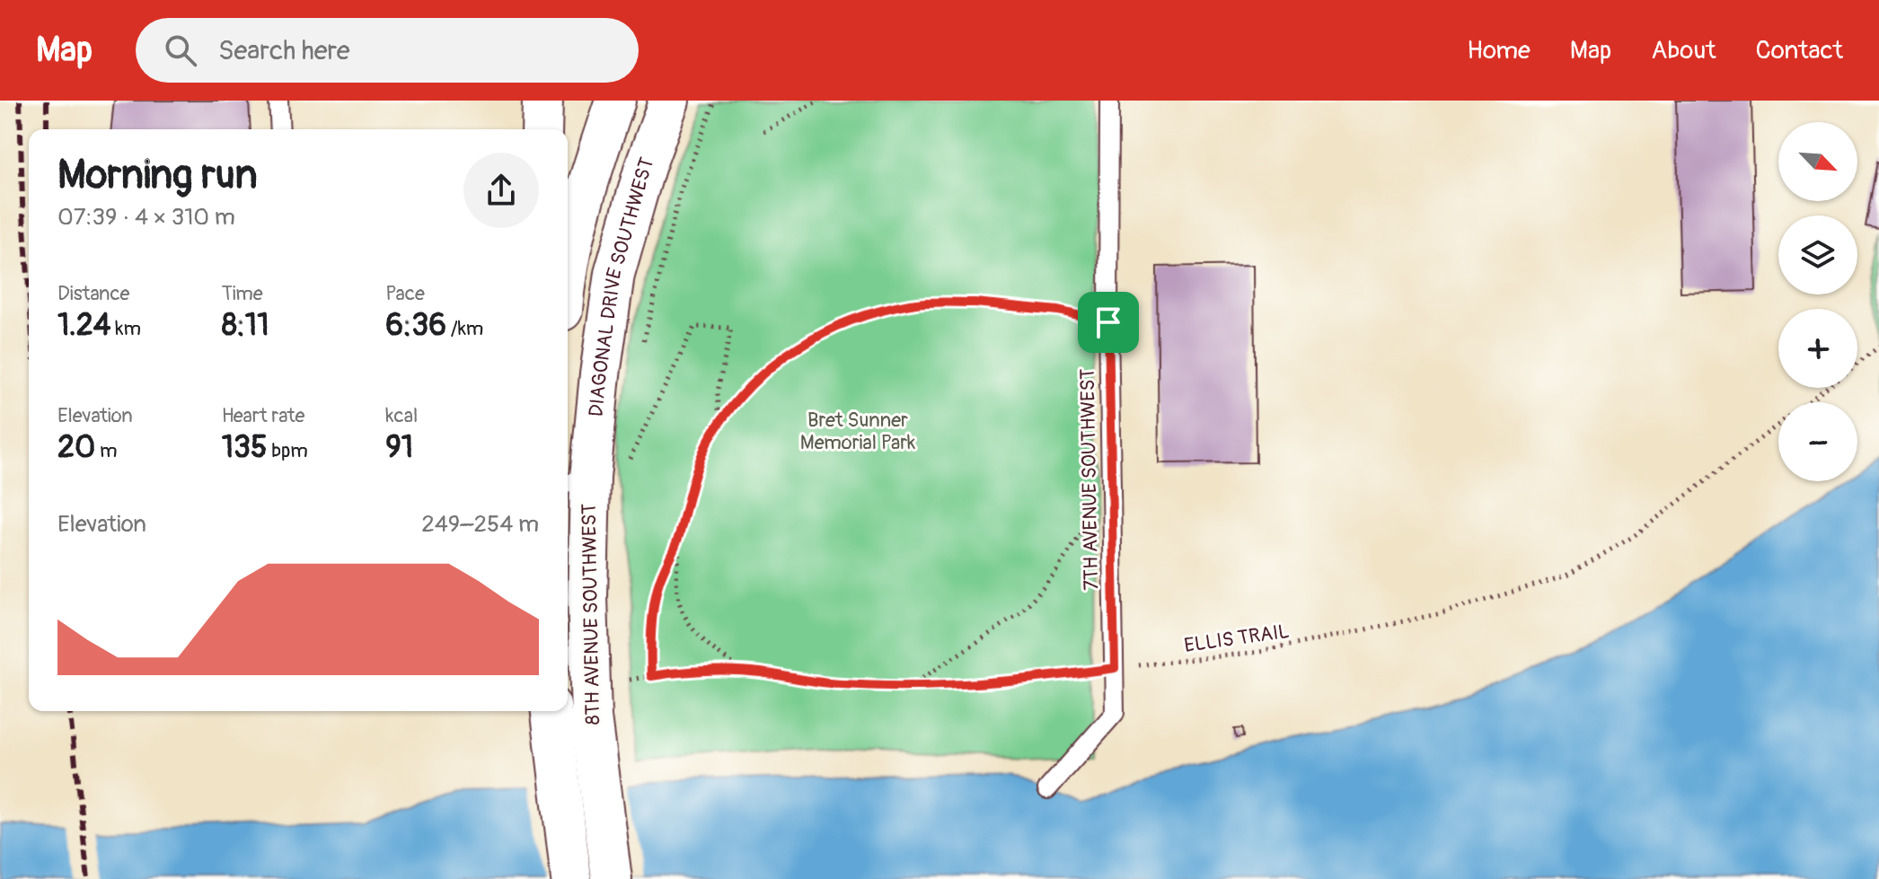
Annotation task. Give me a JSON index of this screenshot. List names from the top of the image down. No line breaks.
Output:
{"streets":{"main road":["DIAGONAL DRIVE SOUTHWEST","8TH AVENUE SOUTHWEST"],"lane":["7TH AVENUE SOUTHWEST"],"path":["ELLIS TRAIL"]},"crossings":[["DIAGONAL DRIVE SOUTHWEST","8TH AVENUE SOUTHWEST"],["7TH AVENUE SOUTHWEST","ELLIS TRAIL"]],"parks":["Bret Sunner Memorial Park"],"north":"bottom right","page":{"header":"Map","search":"Search here","nav":["Home","Map","About","Contact"],"map_buttons":["+","−"],"heading":["Morning run","07:39 · 4 × 310 m"],"stats":[["Distance","1.24 km"],["Time","8:11"],["Pace","6:36 /km"],["Elevation","20 m"],["Heart rate","135 bpm"],["kcal","91"]],"chart":["Elevation","249–254 m"]}}
